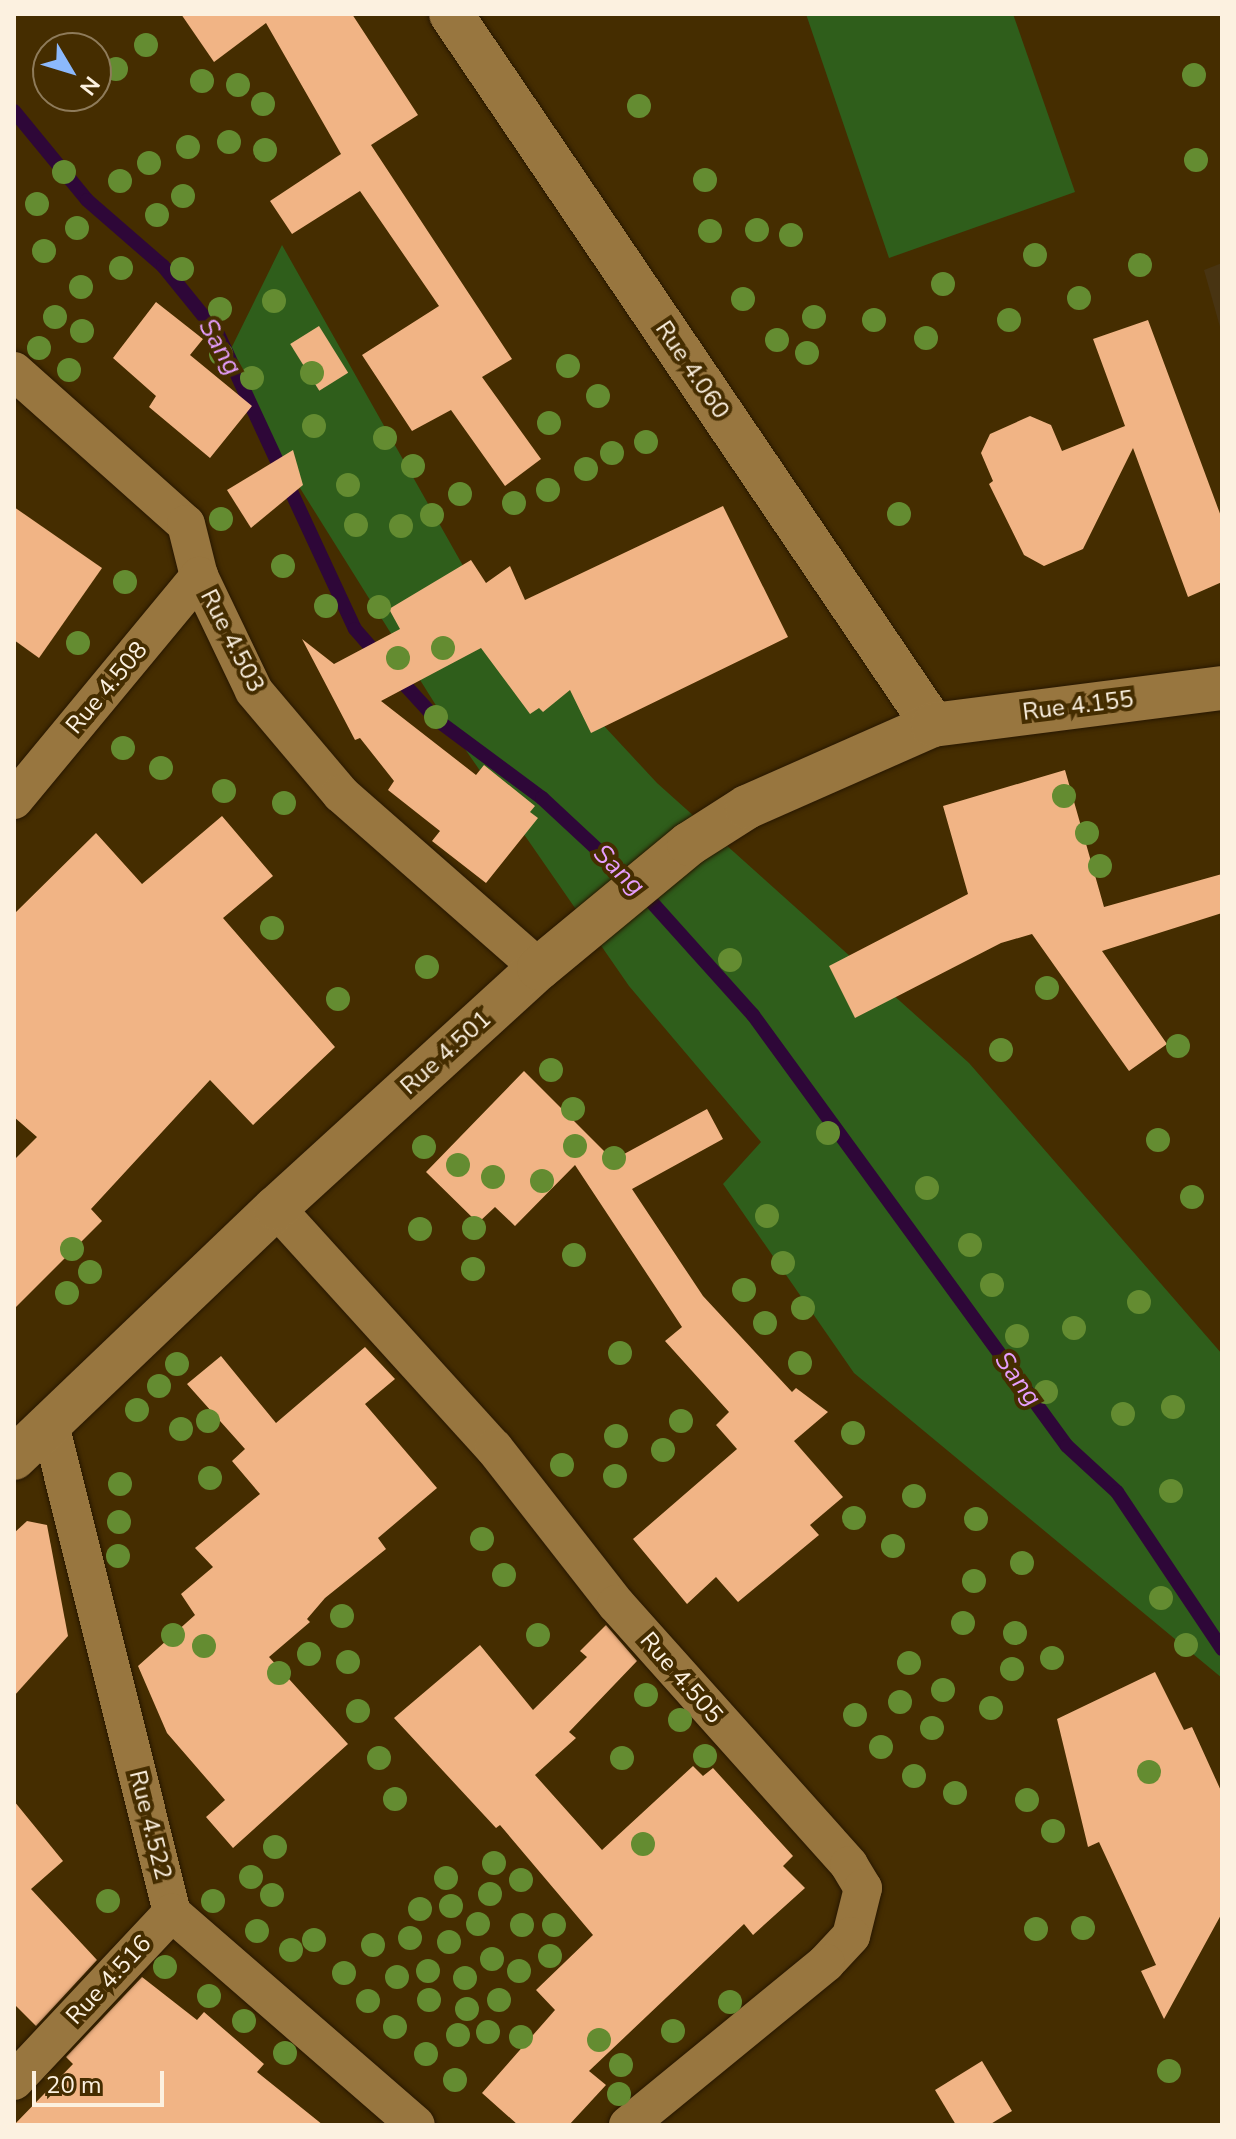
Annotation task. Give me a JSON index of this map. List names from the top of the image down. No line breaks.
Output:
{"streets":{"street":["Rue 4.060","Rue 4.503","Rue 4.508","Rue 4.155","Rue 4.501","Rue 4.505","Rue 4.522","Rue 4.516"]},"crossings":[["Rue 4.060","Rue 4.155"],["Rue 4.060","Rue 4.501"],["Rue 4.503","Rue 4.508"],["Rue 4.503","Rue 4.501"],["Rue 4.155","Rue 4.501"],["Rue 4.501","Rue 4.505"],["Rue 4.501","Rue 4.522"],["Rue 4.522","Rue 4.516"]],"water":["Sang"],"scale_bar":"20 m","north":"bottom right"}
